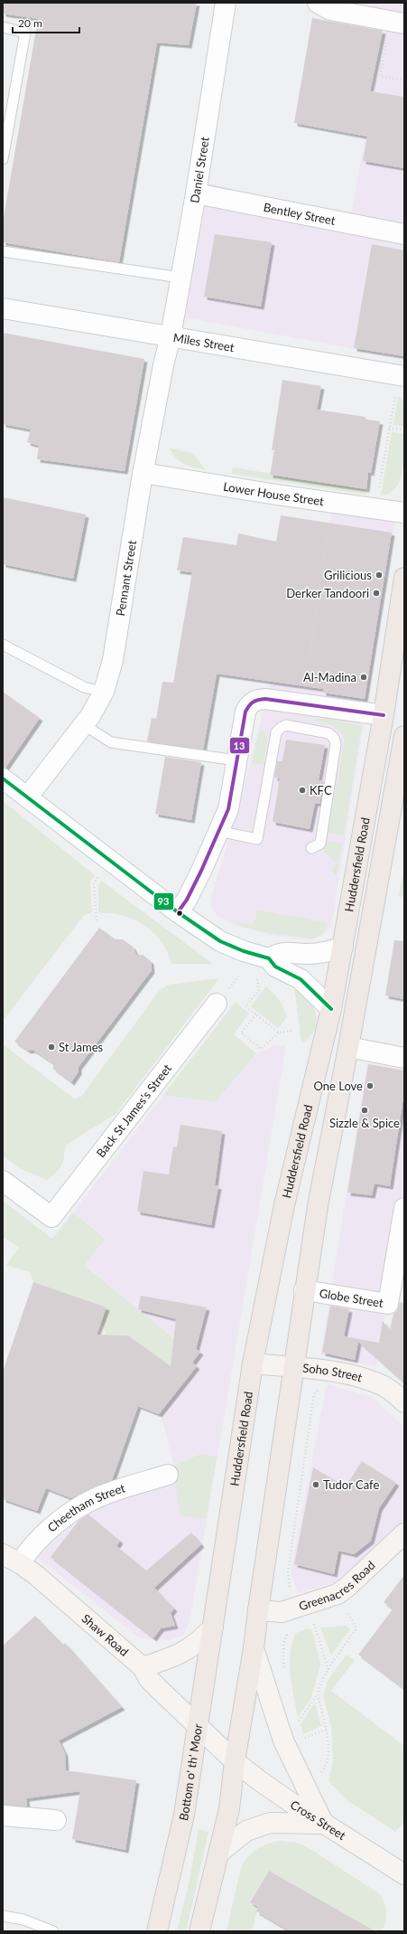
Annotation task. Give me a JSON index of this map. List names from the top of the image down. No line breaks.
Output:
{"streets":{"main road":["Huddersfield Road","Soho Street","Greenacres Road","Shaw Road","Bottom o' th' Moor","Cross Street"],"street":["Daniel Street","Bentley Street","Miles Street","Lower House Street","Pennant Street","Back St James's Street","Globe Street","Cheetham Street"]},"crossings":[["Daniel Street","Bentley Street"],["Daniel Street","Miles Street"],["Daniel Street","Pennant Street"],["Miles Street","Pennant Street"],["Lower House Street","Pennant Street"],["Huddersfield Road","Globe Street"],["Huddersfield Road","Soho Street"],["Huddersfield Road","Greenacres Road"],["Huddersfield Road","Shaw Road"],["Huddersfield Road","Bottom o' th' Moor"],["Huddersfield Road","Cross Street"],["Cheetham Street","Shaw Road"],["Shaw Road","Bottom o' th' Moor"],["Bottom o' th' Moor","Cross Street"]],"places":["Grilicious","Derker Tandoori","Al-Madina","KFC","St James","One Love","Sizzle & Spice","Tudor Cafe"],"lines":["transit line 13","transit line 93"],"scale_bar":"20 m"}
